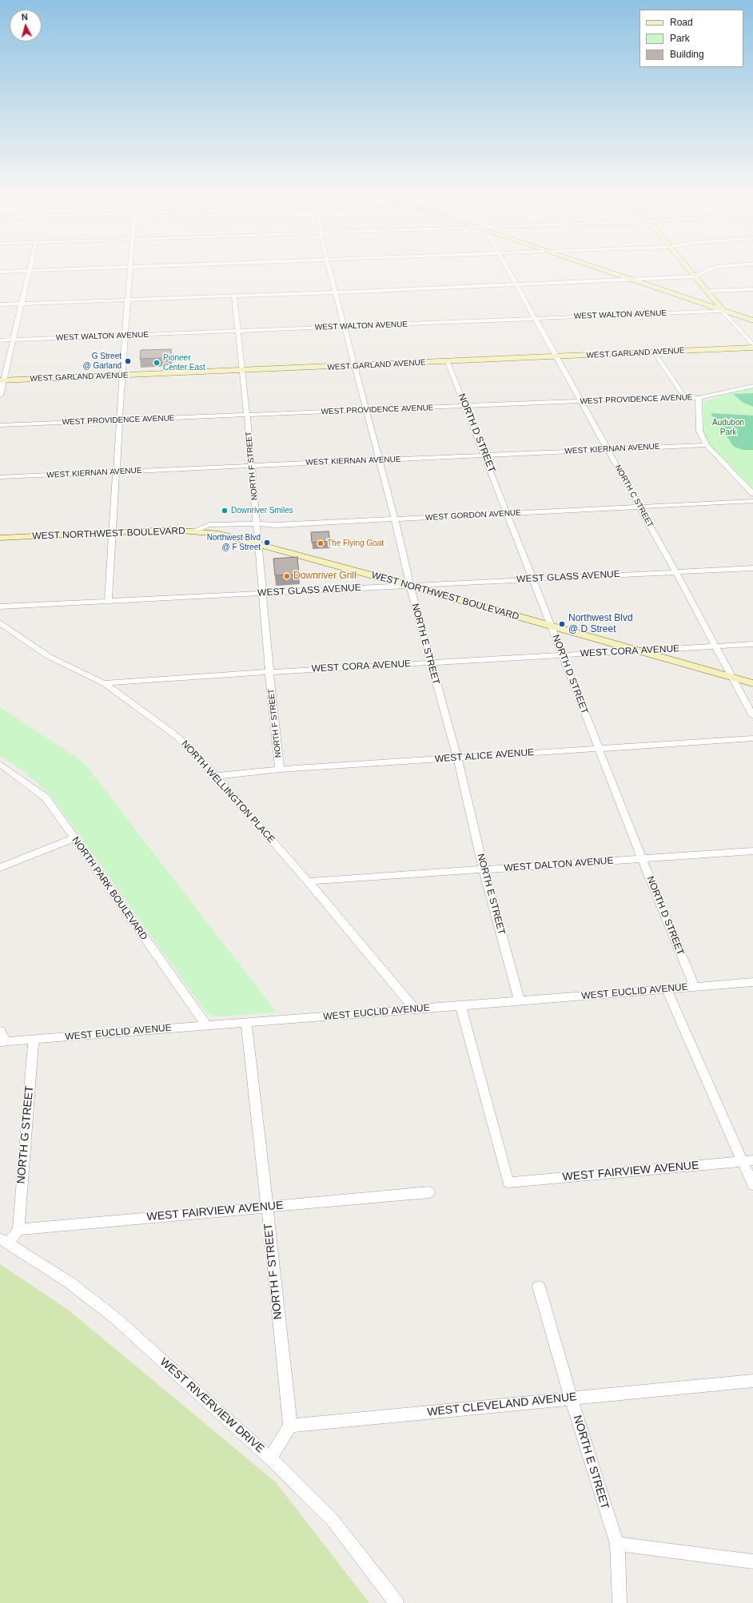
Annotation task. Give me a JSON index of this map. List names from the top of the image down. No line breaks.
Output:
{"streets":{"main road":["WEST GARLAND AVENUE","WEST NORTHWEST BOULEVARD"],"street":["WEST WALTON AVENUE","WEST PROVIDENCE AVENUE","NORTH D STREET","WEST KIERNAN AVENUE","NORTH F STREET","NORTH C STREET","WEST GORDON AVENUE","WEST GLASS AVENUE","NORTH E STREET","WEST CORA AVENUE","WEST ALICE AVENUE","NORTH WELLINGTON PLACE","WEST DALTON AVENUE","NORTH PARK BOULEVARD","WEST EUCLID AVENUE","NORTH G STREET","WEST FAIRVIEW AVENUE","WEST CLEVELAND AVENUE","WEST RIVERVIEW DRIVE"]},"crossings":[["WEST WALTON AVENUE","NORTH F STREET"],["WEST WALTON AVENUE","NORTH C STREET"],["WEST WALTON AVENUE","NORTH E STREET"],["WEST GARLAND AVENUE","NORTH D STREET"],["WEST GARLAND AVENUE","NORTH F STREET"],["WEST GARLAND AVENUE","NORTH C STREET"],["WEST GARLAND AVENUE","NORTH E STREET"],["WEST PROVIDENCE AVENUE","NORTH D STREET"],["WEST PROVIDENCE AVENUE","NORTH F STREET"],["WEST PROVIDENCE AVENUE","NORTH C STREET"],["WEST PROVIDENCE AVENUE","NORTH E STREET"],["NORTH D STREET","WEST KIERNAN AVENUE"],["NORTH D STREET","WEST GORDON AVENUE"],["NORTH D STREET","WEST NORTHWEST BOULEVARD"],["NORTH D STREET","WEST GLASS AVENUE"],["NORTH D STREET","WEST CORA AVENUE"],["NORTH D STREET","WEST ALICE AVENUE"],["NORTH D STREET","WEST DALTON AVENUE"],["NORTH D STREET","WEST EUCLID AVENUE"],["WEST KIERNAN AVENUE","NORTH F STREET"],["WEST KIERNAN AVENUE","NORTH C STREET"],["WEST KIERNAN AVENUE","NORTH E STREET"],["NORTH F STREET","WEST GORDON AVENUE"],["NORTH F STREET","WEST NORTHWEST BOULEVARD"],["NORTH F STREET","WEST GLASS AVENUE"],["NORTH F STREET","WEST CORA AVENUE"],["NORTH F STREET","WEST ALICE AVENUE"],["NORTH F STREET","WEST EUCLID AVENUE"],["NORTH F STREET","WEST FAIRVIEW AVENUE"],["NORTH F STREET","WEST CLEVELAND AVENUE"],["NORTH C STREET","WEST GORDON AVENUE"],["NORTH C STREET","WEST NORTHWEST BOULEVARD"],["NORTH C STREET","WEST GLASS AVENUE"],["NORTH C STREET","WEST CORA AVENUE"],["WEST GORDON AVENUE","WEST NORTHWEST BOULEVARD"],["WEST GORDON AVENUE","NORTH E STREET"],["WEST NORTHWEST BOULEVARD","WEST GLASS AVENUE"],["WEST NORTHWEST BOULEVARD","NORTH E STREET"],["WEST NORTHWEST BOULEVARD","WEST CORA AVENUE"],["WEST GLASS AVENUE","NORTH E STREET"],["NORTH E STREET","WEST CORA AVENUE"],["NORTH E STREET","WEST ALICE AVENUE"],["NORTH E STREET","WEST DALTON AVENUE"],["NORTH E STREET","WEST EUCLID AVENUE"],["NORTH E STREET","WEST CLEVELAND AVENUE"],["WEST CORA AVENUE","NORTH WELLINGTON PLACE"],["WEST ALICE AVENUE","NORTH WELLINGTON PLACE"],["NORTH WELLINGTON PLACE","WEST DALTON AVENUE"],["NORTH WELLINGTON PLACE","WEST EUCLID AVENUE"],["NORTH PARK BOULEVARD","WEST EUCLID AVENUE"],["WEST EUCLID AVENUE","NORTH G STREET"],["WEST EUCLID AVENUE","WEST FAIRVIEW AVENUE"],["NORTH G STREET","WEST FAIRVIEW AVENUE"]],"parks":["Audubon Park"],"places":["G Street @ Garland","Pioneer Center East","Downriver Smiles","Northwest Blvd @ F Street","The Flying Goat","Downriver Grill","Northwest Blvd @ D Street"],"legend":["Road","Park","Building"],"north":"top"}
